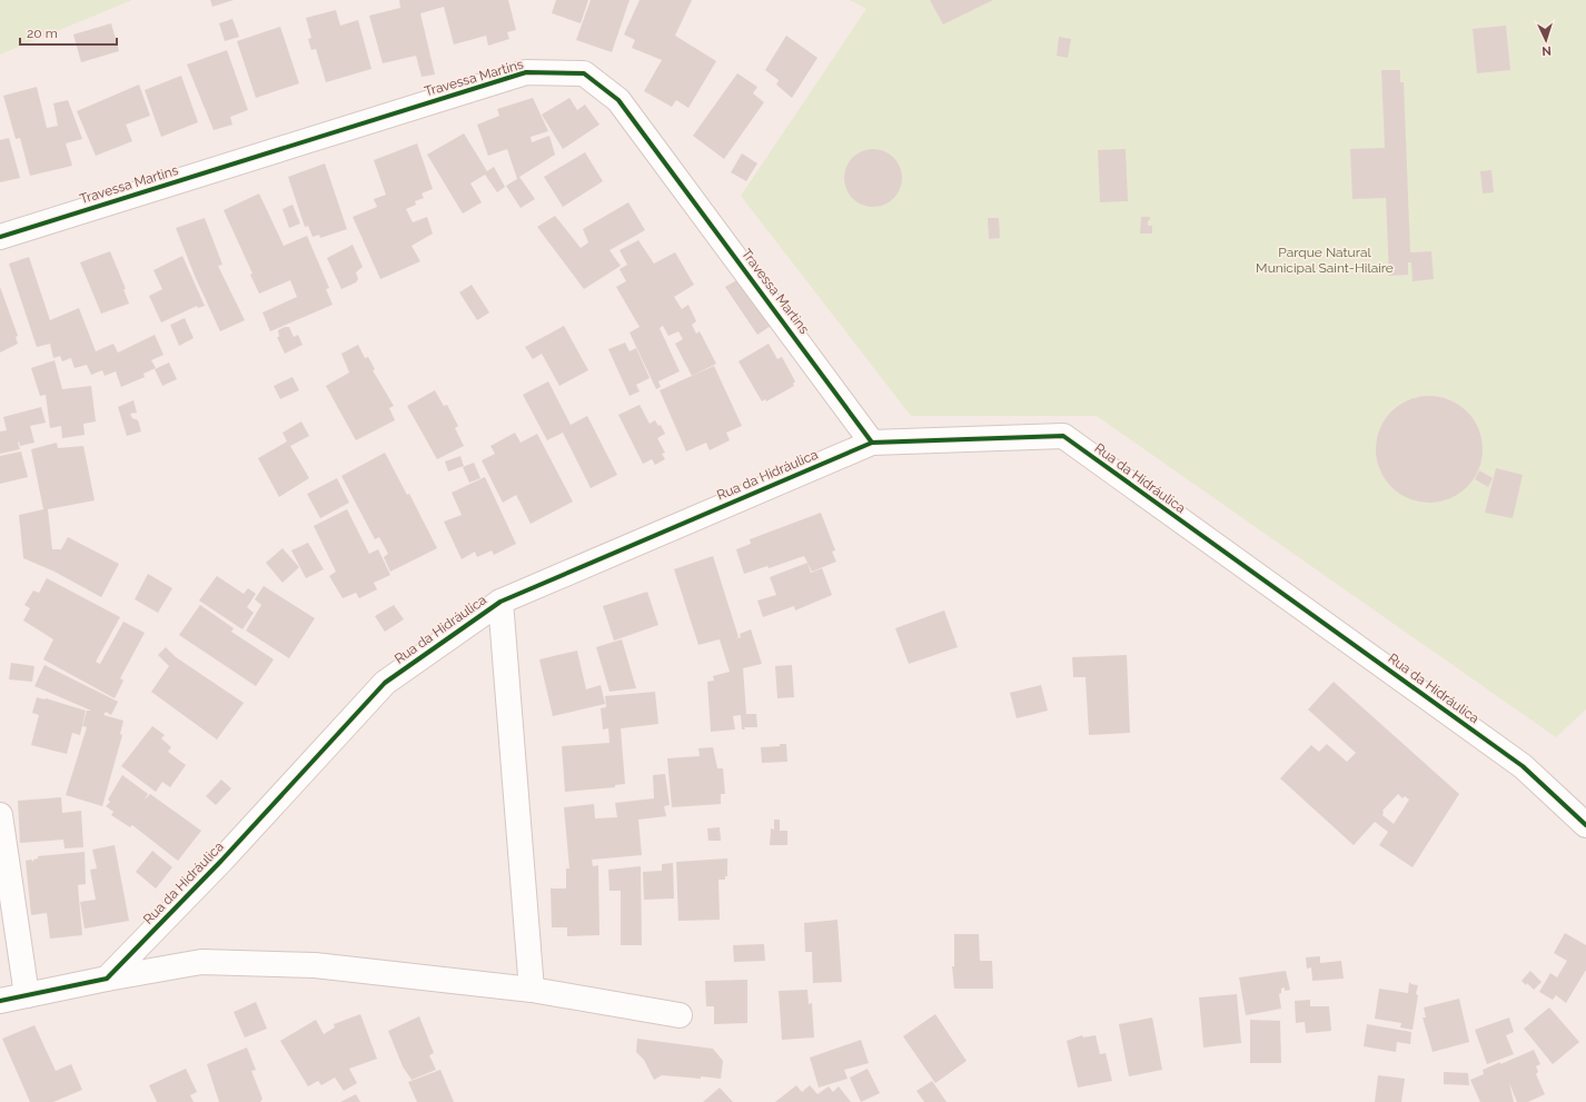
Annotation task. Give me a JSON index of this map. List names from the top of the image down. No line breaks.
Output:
{"streets":{"street":["Travessa Martins","Rua da Hidráulica"]},"crossings":[["Travessa Martins","Rua da Hidráulica"]],"parks":["Parque Natural Municipal Saint-Hilaire"],"scale_bar":"20 m","north":"bottom"}
